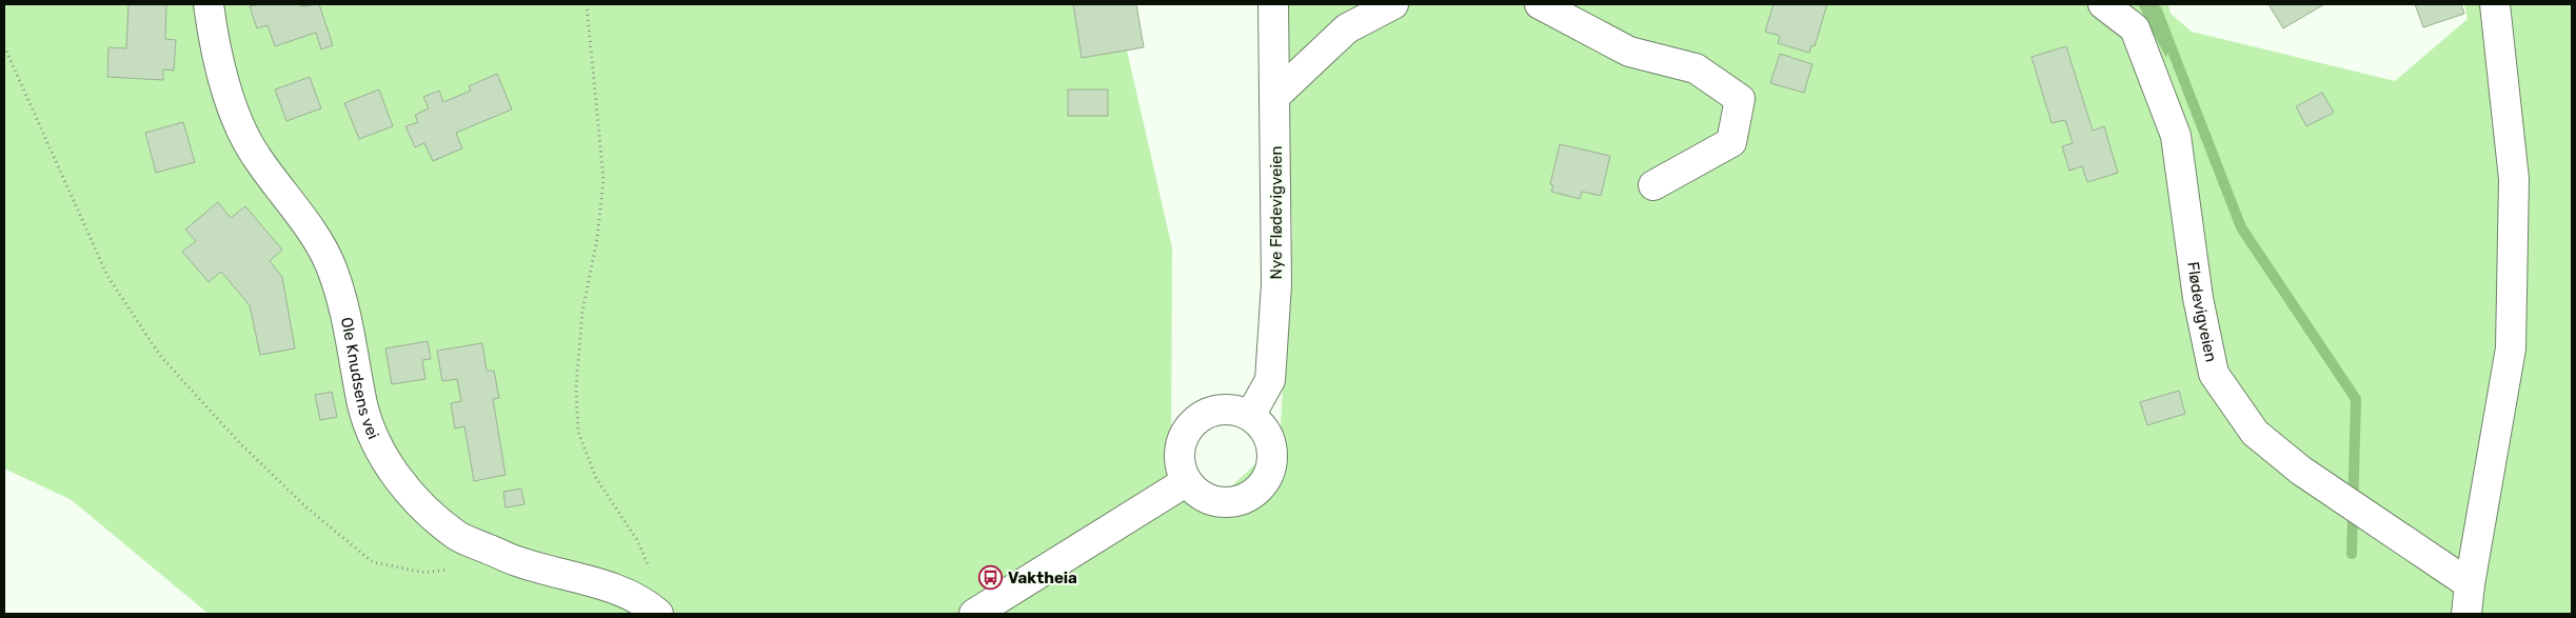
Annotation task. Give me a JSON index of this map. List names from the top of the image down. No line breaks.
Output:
{"streets":{"street":["Nye Flødevigveien","Flødevigveien","Ole Knudsens vei"]},"places":{"bus stop":["Vaktheia"]}}
